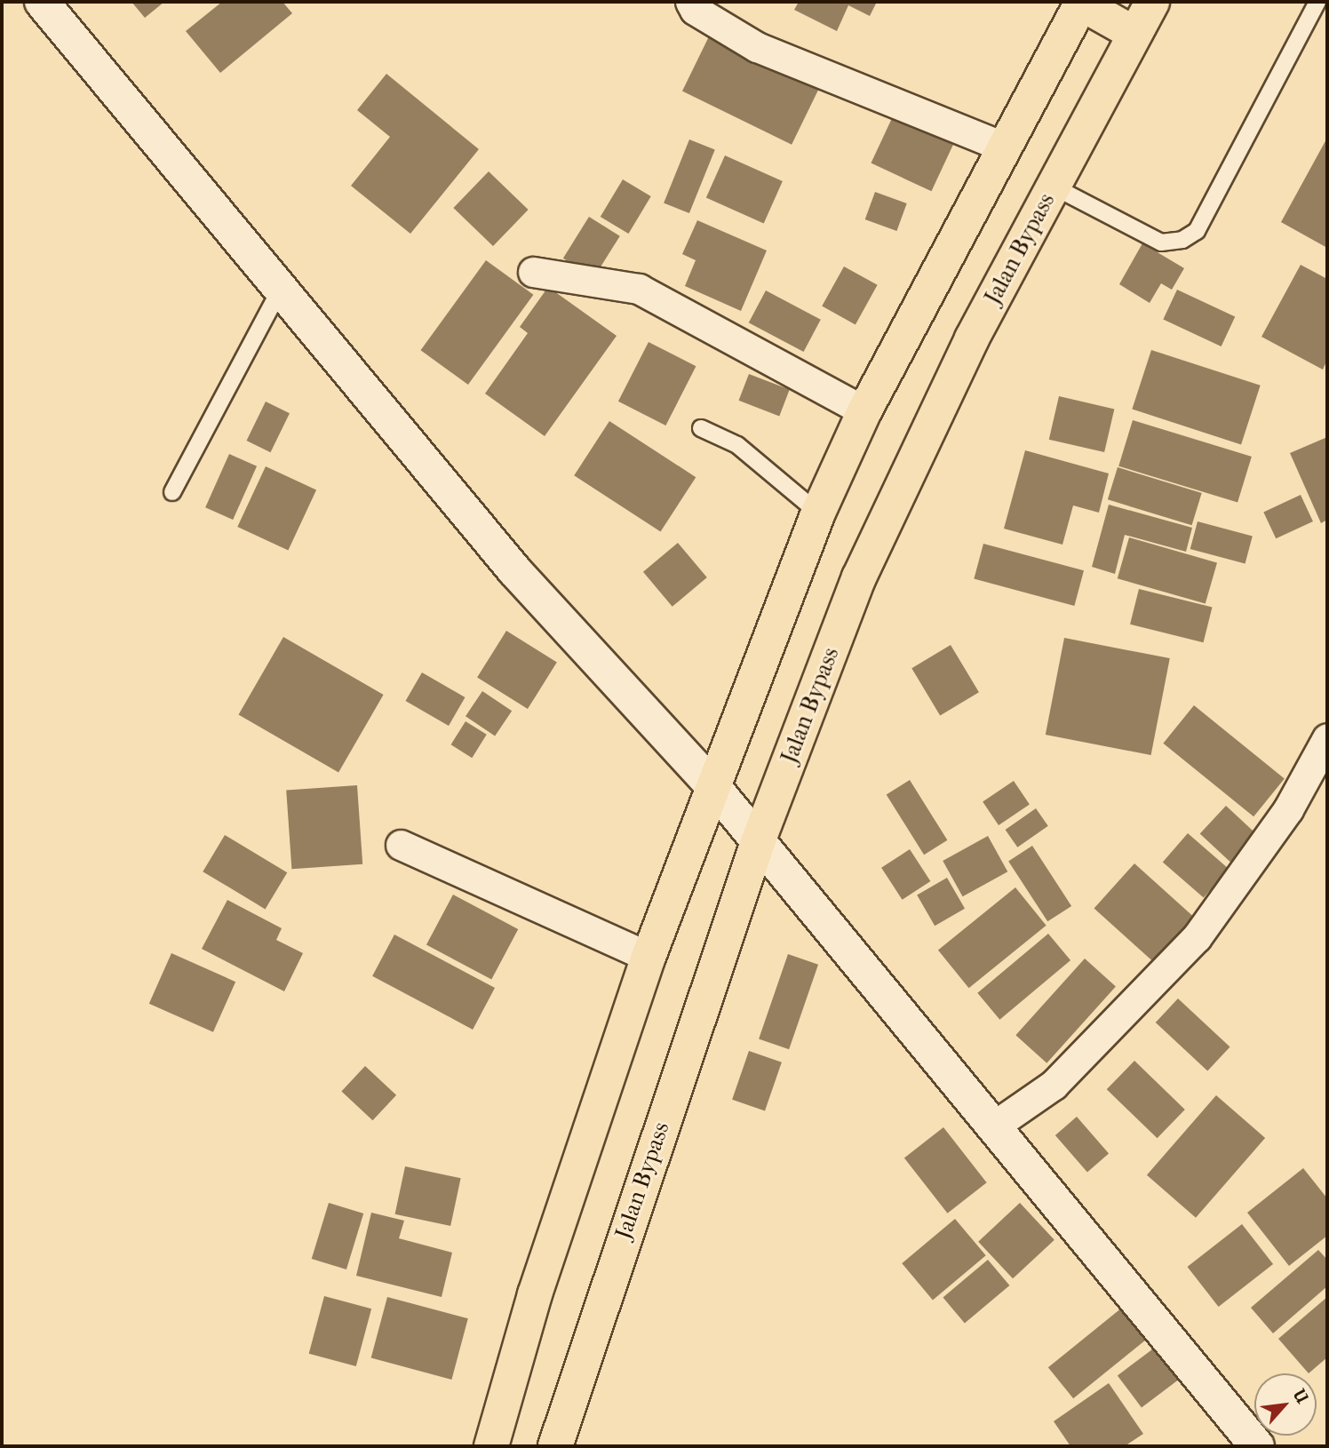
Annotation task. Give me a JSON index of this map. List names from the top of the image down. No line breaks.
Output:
{"streets":{"highway":["Jalan Bypass"]},"north":"top right"}
